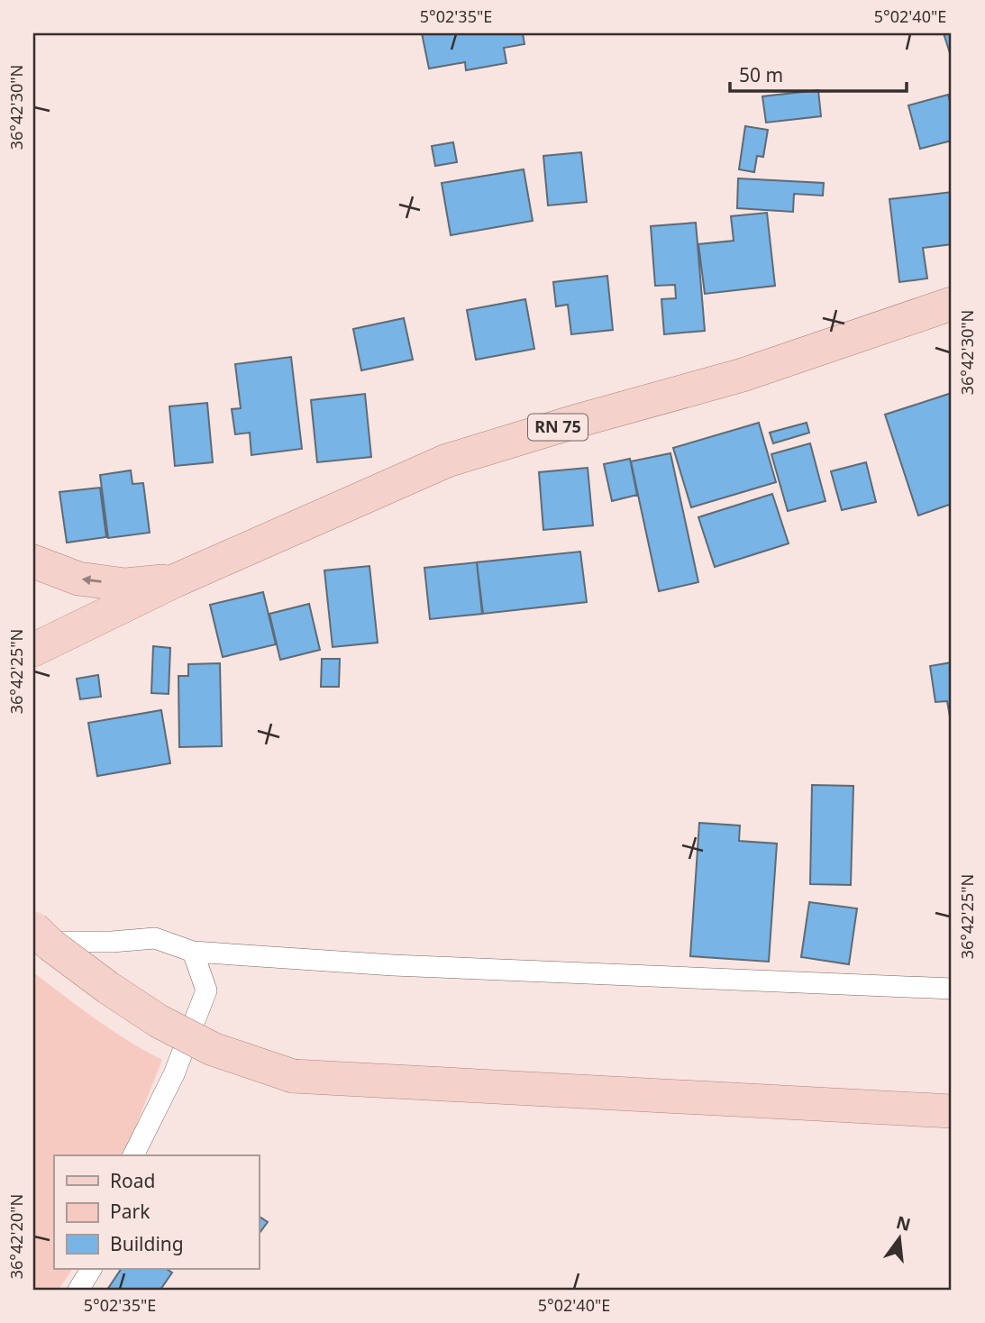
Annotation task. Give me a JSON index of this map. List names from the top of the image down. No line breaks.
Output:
{"streets":{"main road":["RN 75"]},"legend":["Road","Park","Building"],"scale_bar":"50 m","north":"top","coordinates":["5°02'35\"E","5°02'40\"E","36°42'30\"N","36°42'25\"N","36°42'20\"N"]}
